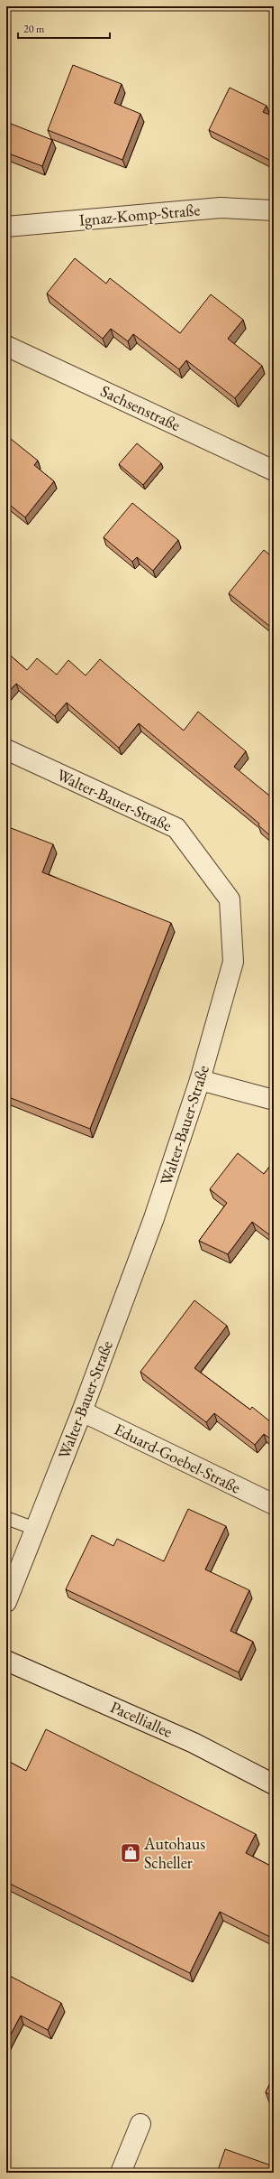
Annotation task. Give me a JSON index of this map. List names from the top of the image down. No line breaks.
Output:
{"streets":{"street":["Ignaz-Komp-Straße","Sachsenstraße","Walter-Bauer-Straße","Eduard-Goebel-Straße","Pacelliallee"]},"crossings":[["Walter-Bauer-Straße","Eduard-Goebel-Straße"]],"places":{"shop":["Autohaus Scheller"]},"scale_bar":"20 m"}
